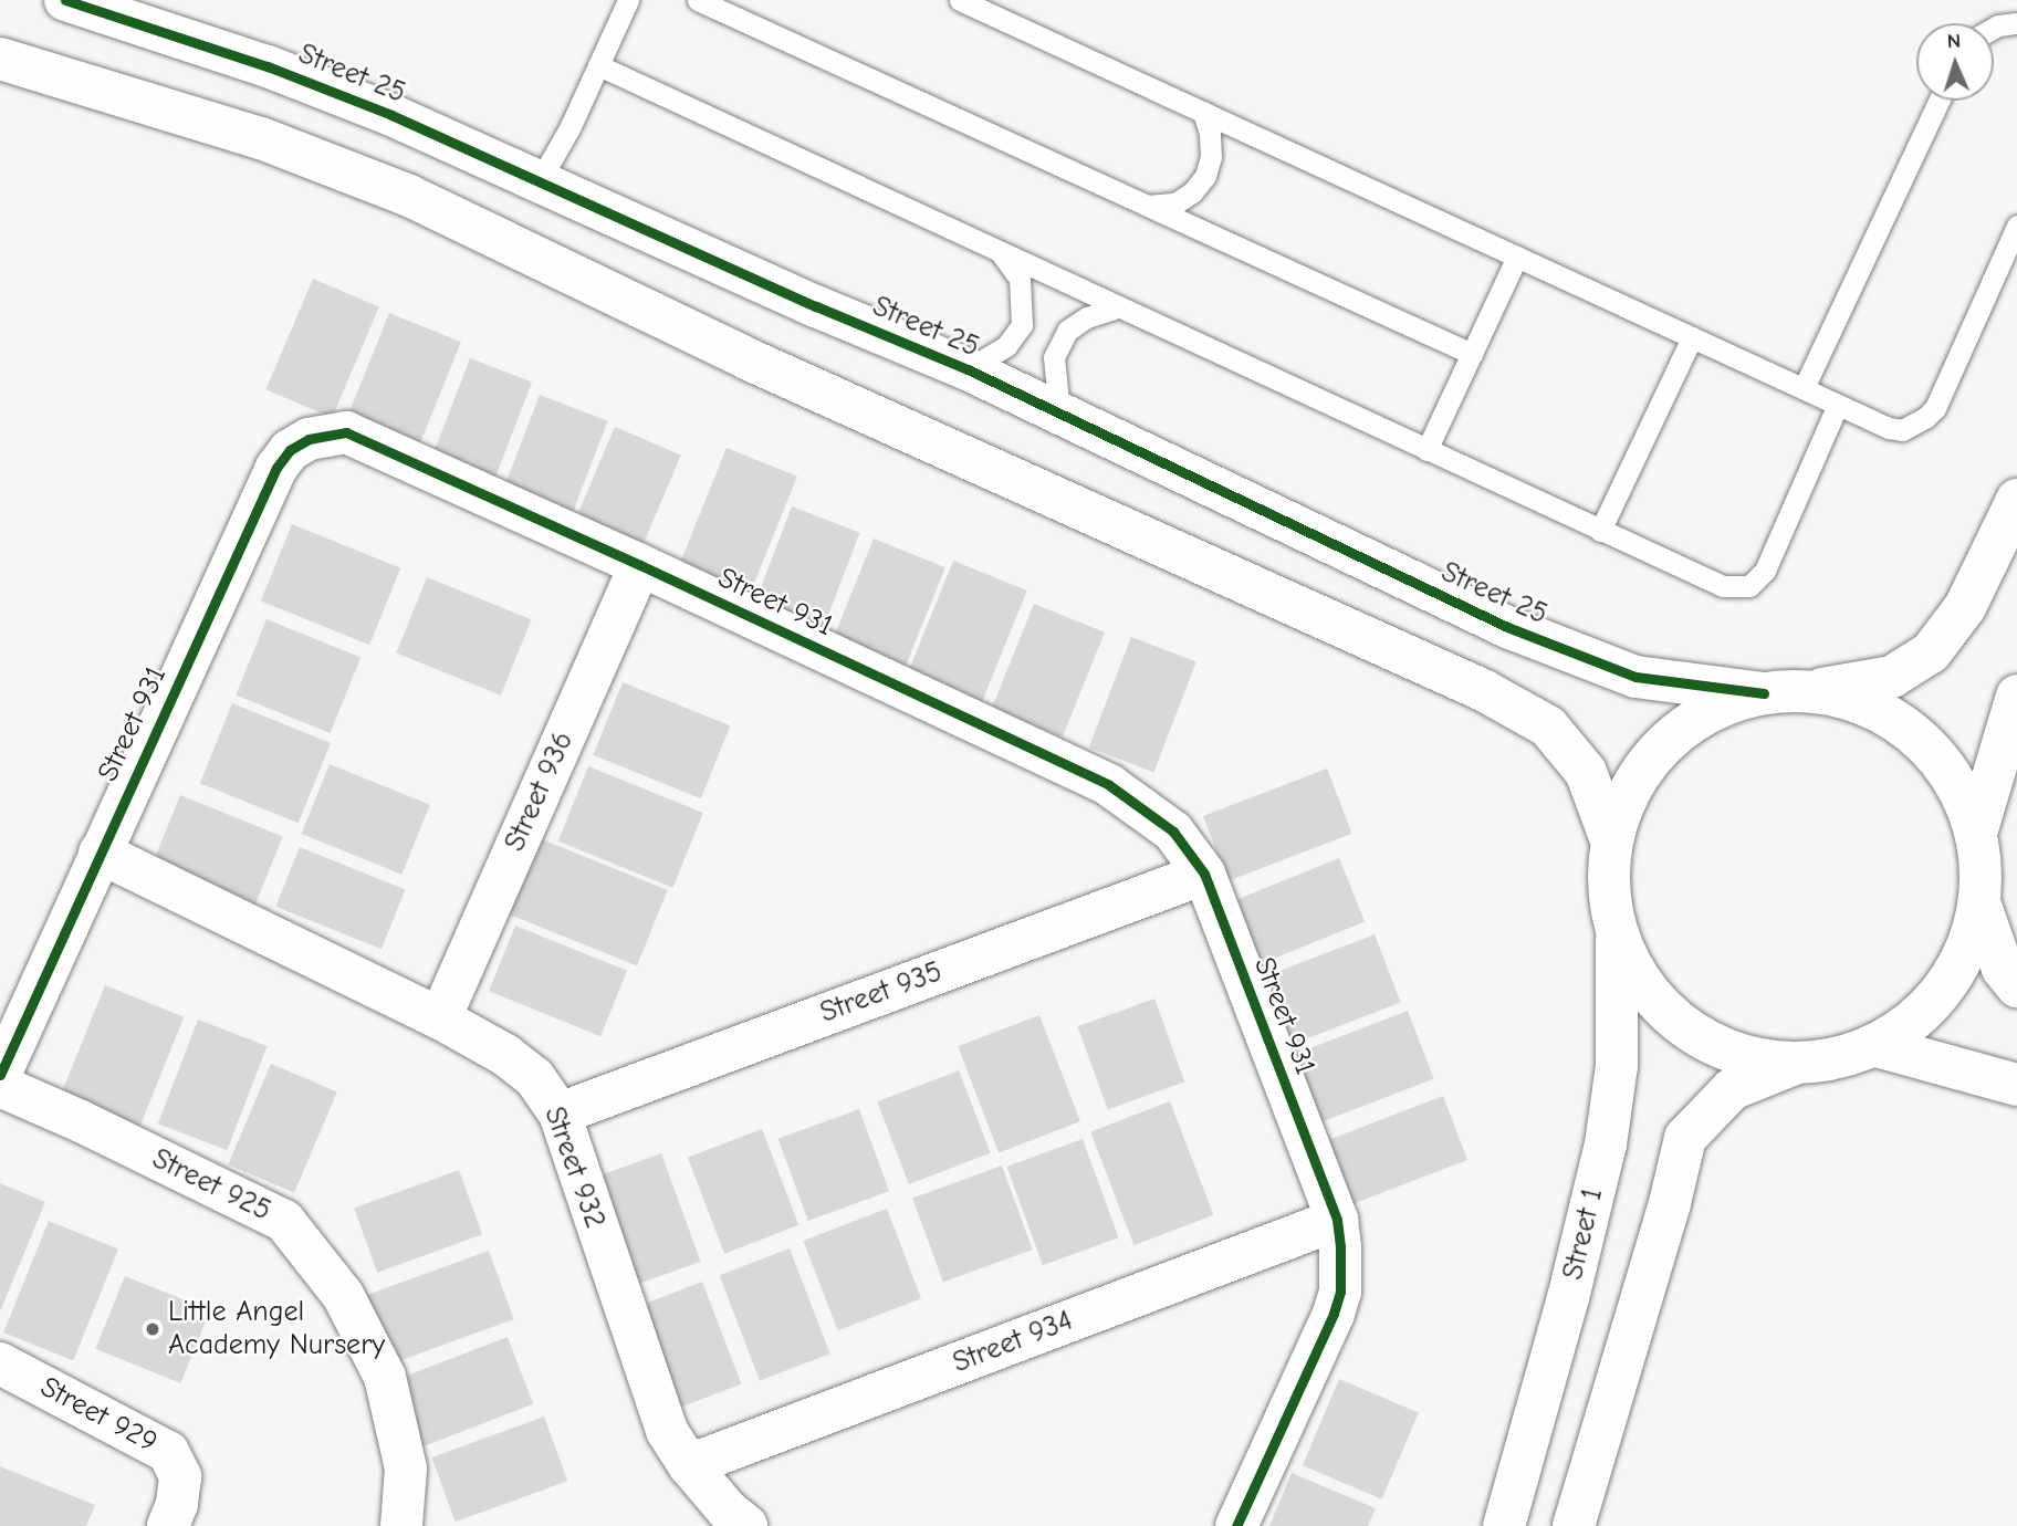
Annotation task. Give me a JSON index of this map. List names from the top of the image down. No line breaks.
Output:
{"streets":{"street":["Street 25","Street 931","Street 936","Street 935","Street 932","Street 925","Street 1","Street 934","Street 929"]},"crossings":[["Street 931","Street 936"],["Street 931","Street 935"],["Street 931","Street 932"],["Street 931","Street 934"],["Street 936","Street 932"],["Street 935","Street 932"],["Street 932","Street 934"]],"places":["Little Angel Academy Nursery"],"north":"top"}
